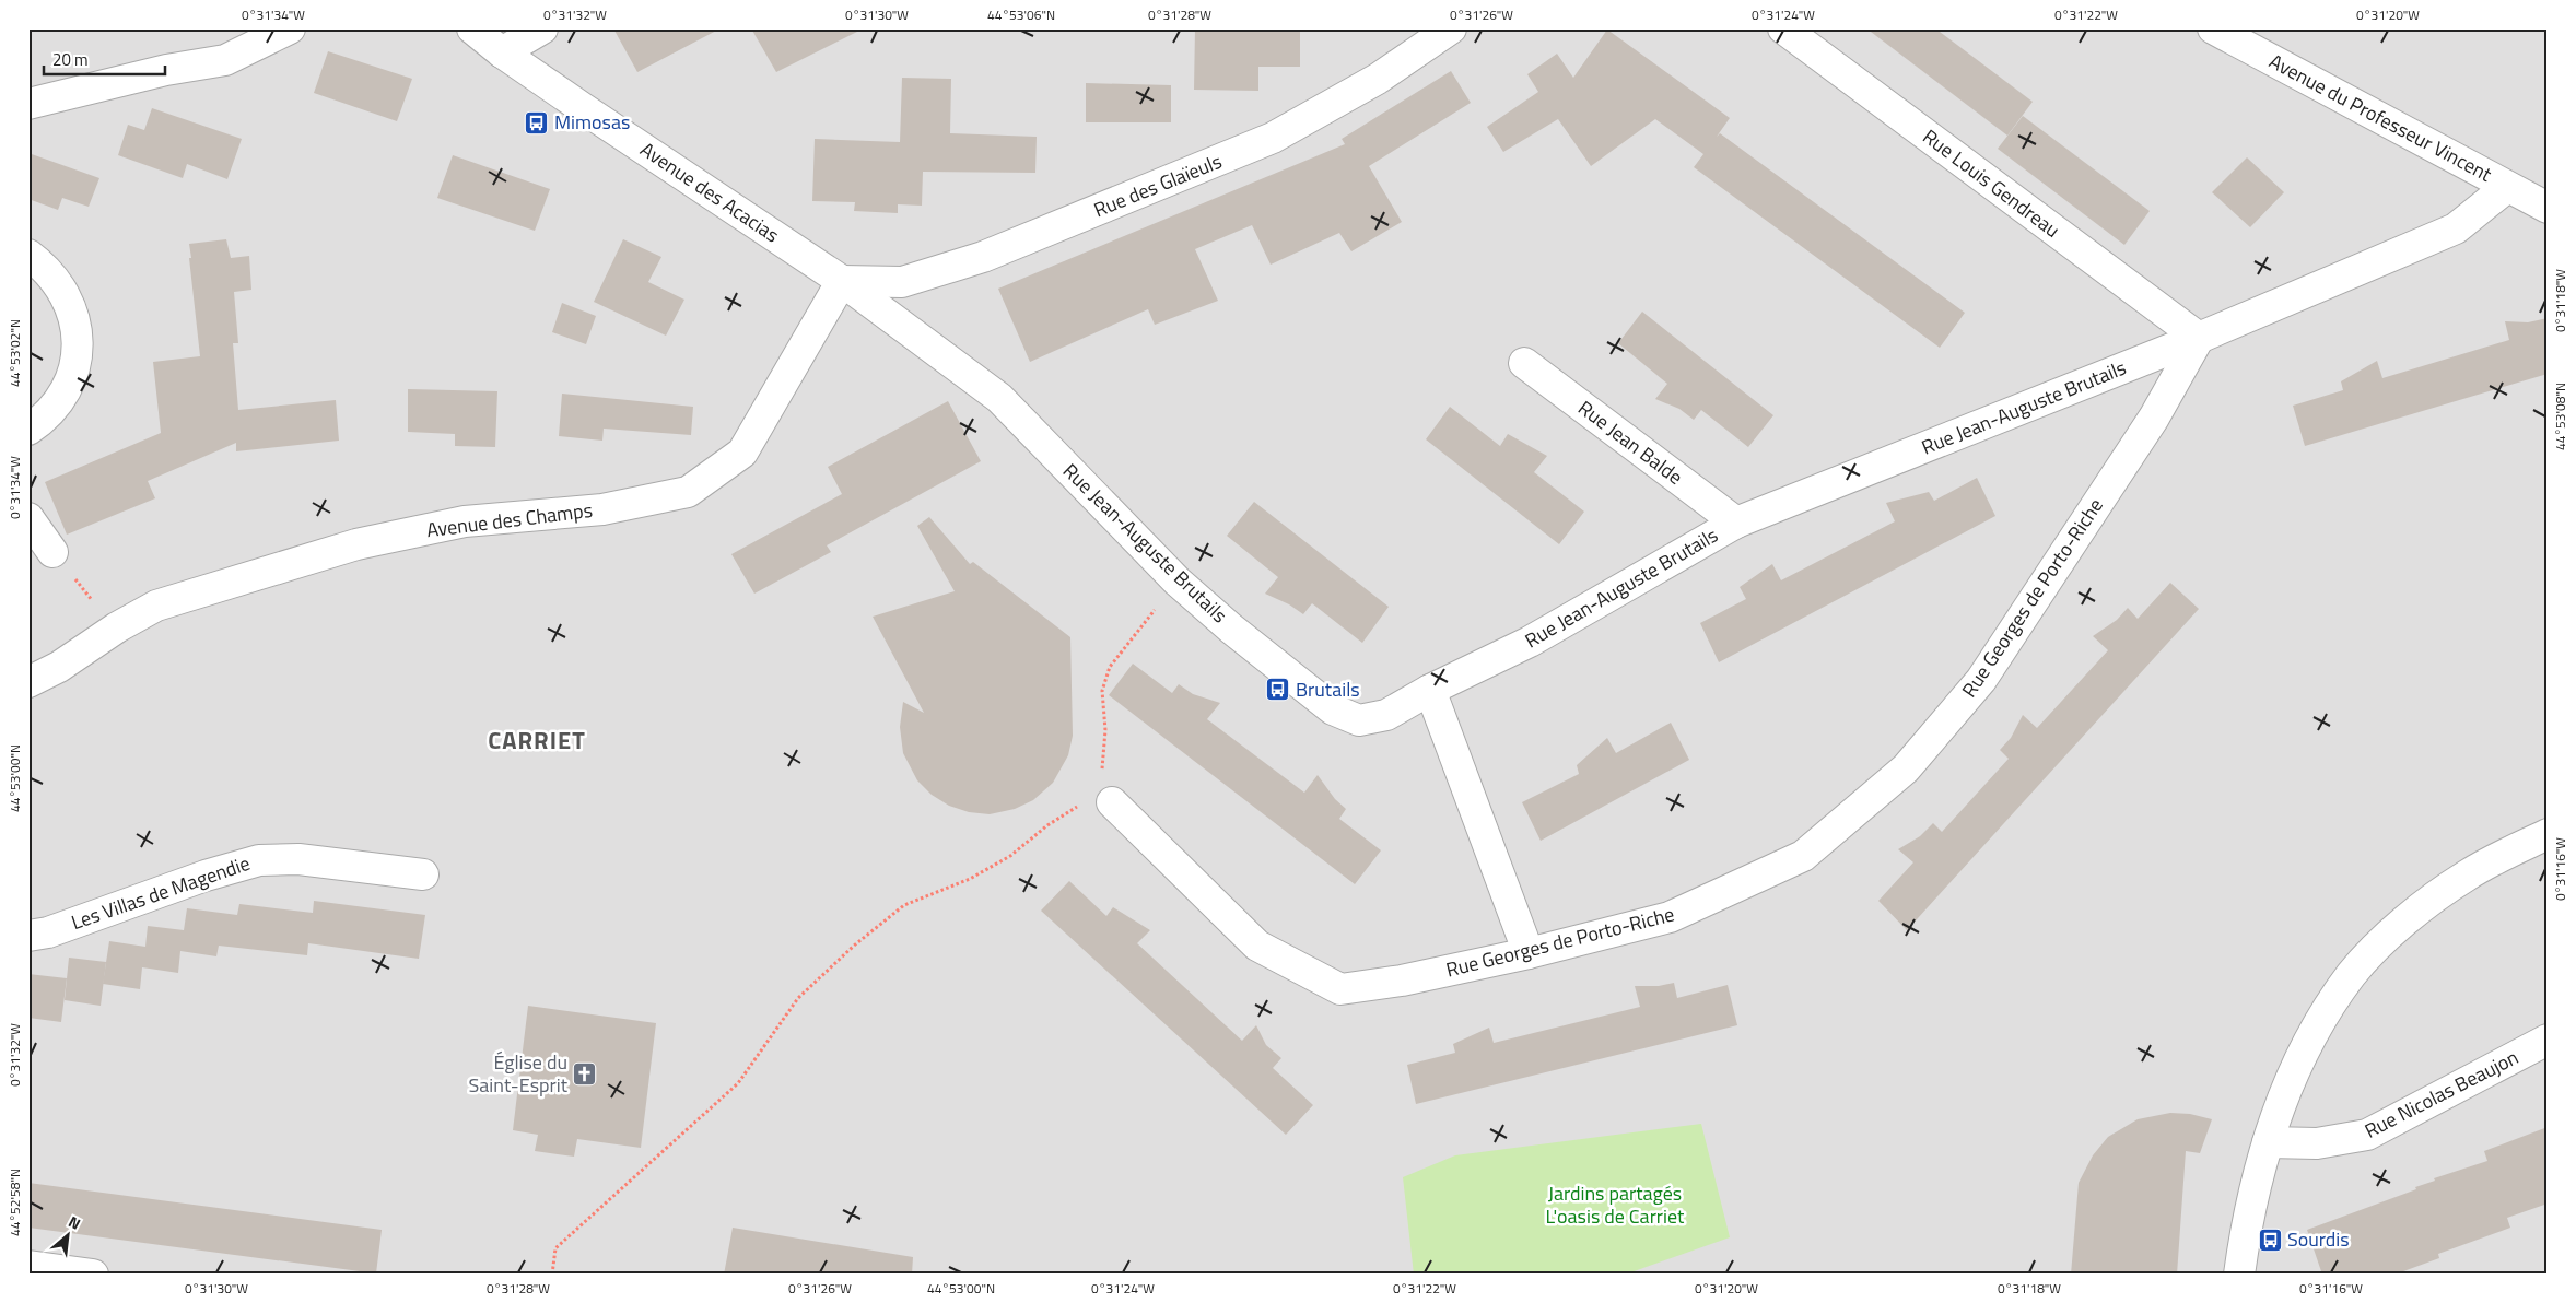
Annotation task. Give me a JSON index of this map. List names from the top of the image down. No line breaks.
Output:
{"streets":{"street":["Avenue du Professeur Vincent","Rue Louis Gendreau","Rue des Glaïeuls","Avenue des Acacias","Rue Jean-Auguste Brutails","Rue Jean Balde","Avenue des Champs","Rue Georges de Porto-Riche","Les Villas de Magendie","Rue Nicolas Beaujon"]},"crossings":[["Avenue du Professeur Vincent","Rue Jean-Auguste Brutails"],["Rue Louis Gendreau","Rue Jean-Auguste Brutails"],["Rue Louis Gendreau","Rue Georges de Porto-Riche"],["Rue des Glaïeuls","Avenue des Acacias"],["Rue des Glaïeuls","Rue Jean-Auguste Brutails"],["Rue des Glaïeuls","Avenue des Champs"],["Avenue des Acacias","Rue Jean-Auguste Brutails"],["Avenue des Acacias","Avenue des Champs"],["Rue Jean-Auguste Brutails","Rue Jean Balde"],["Rue Jean-Auguste Brutails","Avenue des Champs"],["Rue Jean-Auguste Brutails","Rue Georges de Porto-Riche"]],"districts":["CARRIET"],"parks":["Jardins partagés L'oasis de Carriet"],"places":{"bus stop":["Mimosas","Brutails","Sourdis"],"church":["Église du Saint-Esprit"]},"scale_bar":"20 m","north":"top right","coordinates":["0°31'34\"W","0°31'32\"W","0°31'30\"W","44°53'06\"N","0°31'28\"W","0°31'26\"W","0°31'24\"W","0°31'22\"W","0°31'20\"W","0°31'18\"W","44°53'02\"N","44°53'08\"N","44°53'00\"N","0°31'16\"W","44°52'58\"N"]}
